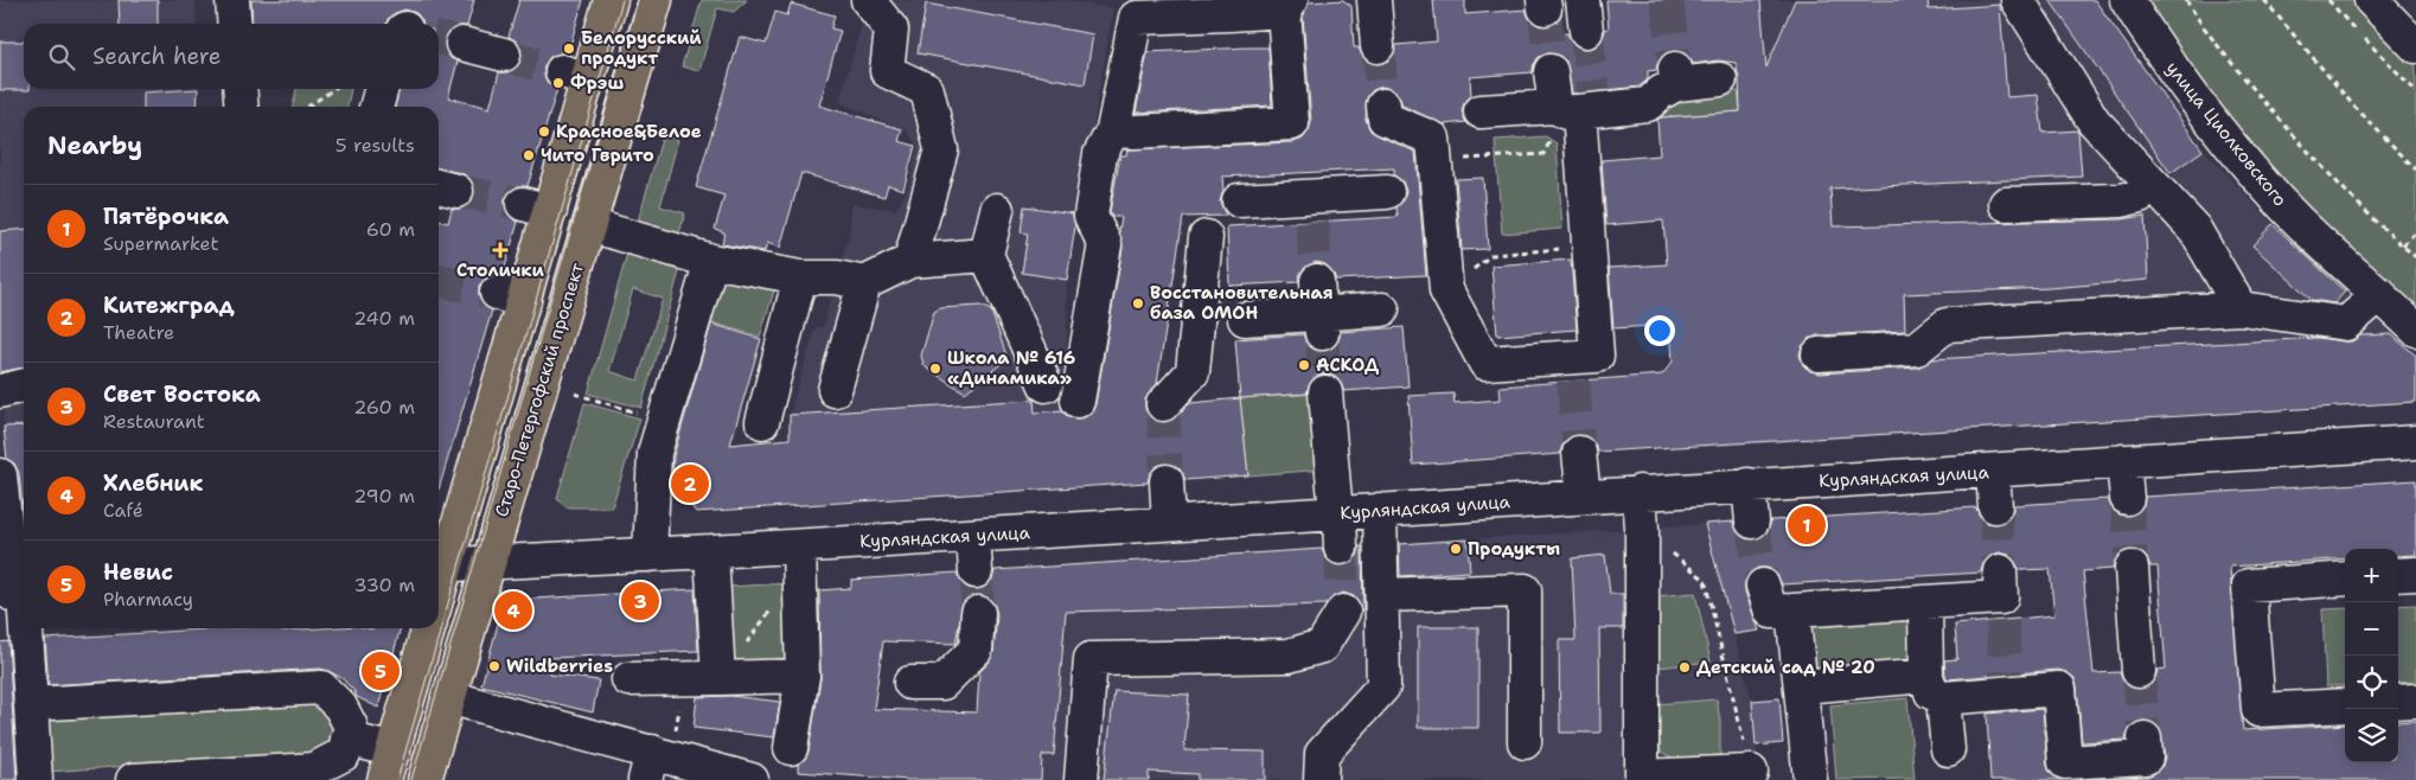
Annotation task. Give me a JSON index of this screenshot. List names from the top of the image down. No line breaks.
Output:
{"streets":{"main road":["Старо-Петергофский проспект"],"street":["улица Циолковского","Курляндская улица"]},"crossings":[["Старо-Петергофский проспект","Курляндская улица"]],"places":{"other":["Белорусский продукт","Фрэш","Красное&Белое","Чито Гврито","Восстановительная база ОМОН","АСКОД","Школа № 616 «Динамика»","Продукты","Wildberries","Детский сад № 20"],"health":["Столички"]},"page":{"search":"Search here","heading":["Nearby","5 results"],"list":[{"mark":"1","name":"Пятёрочка","note":"Supermarket","value":"60 m"},{"mark":"2","name":"Китежград","note":"Theatre","value":"240 m"},{"mark":"3","name":"Свет Востока","note":"Restaurant","value":"260 m"},{"mark":"4","name":"Хлебник","note":"Café","value":"290 m"},{"mark":"5","name":"Невис","note":"Pharmacy","value":"330 m"}],"pins":["2","1","3","4","5"],"map_buttons":["+","−"]}}
